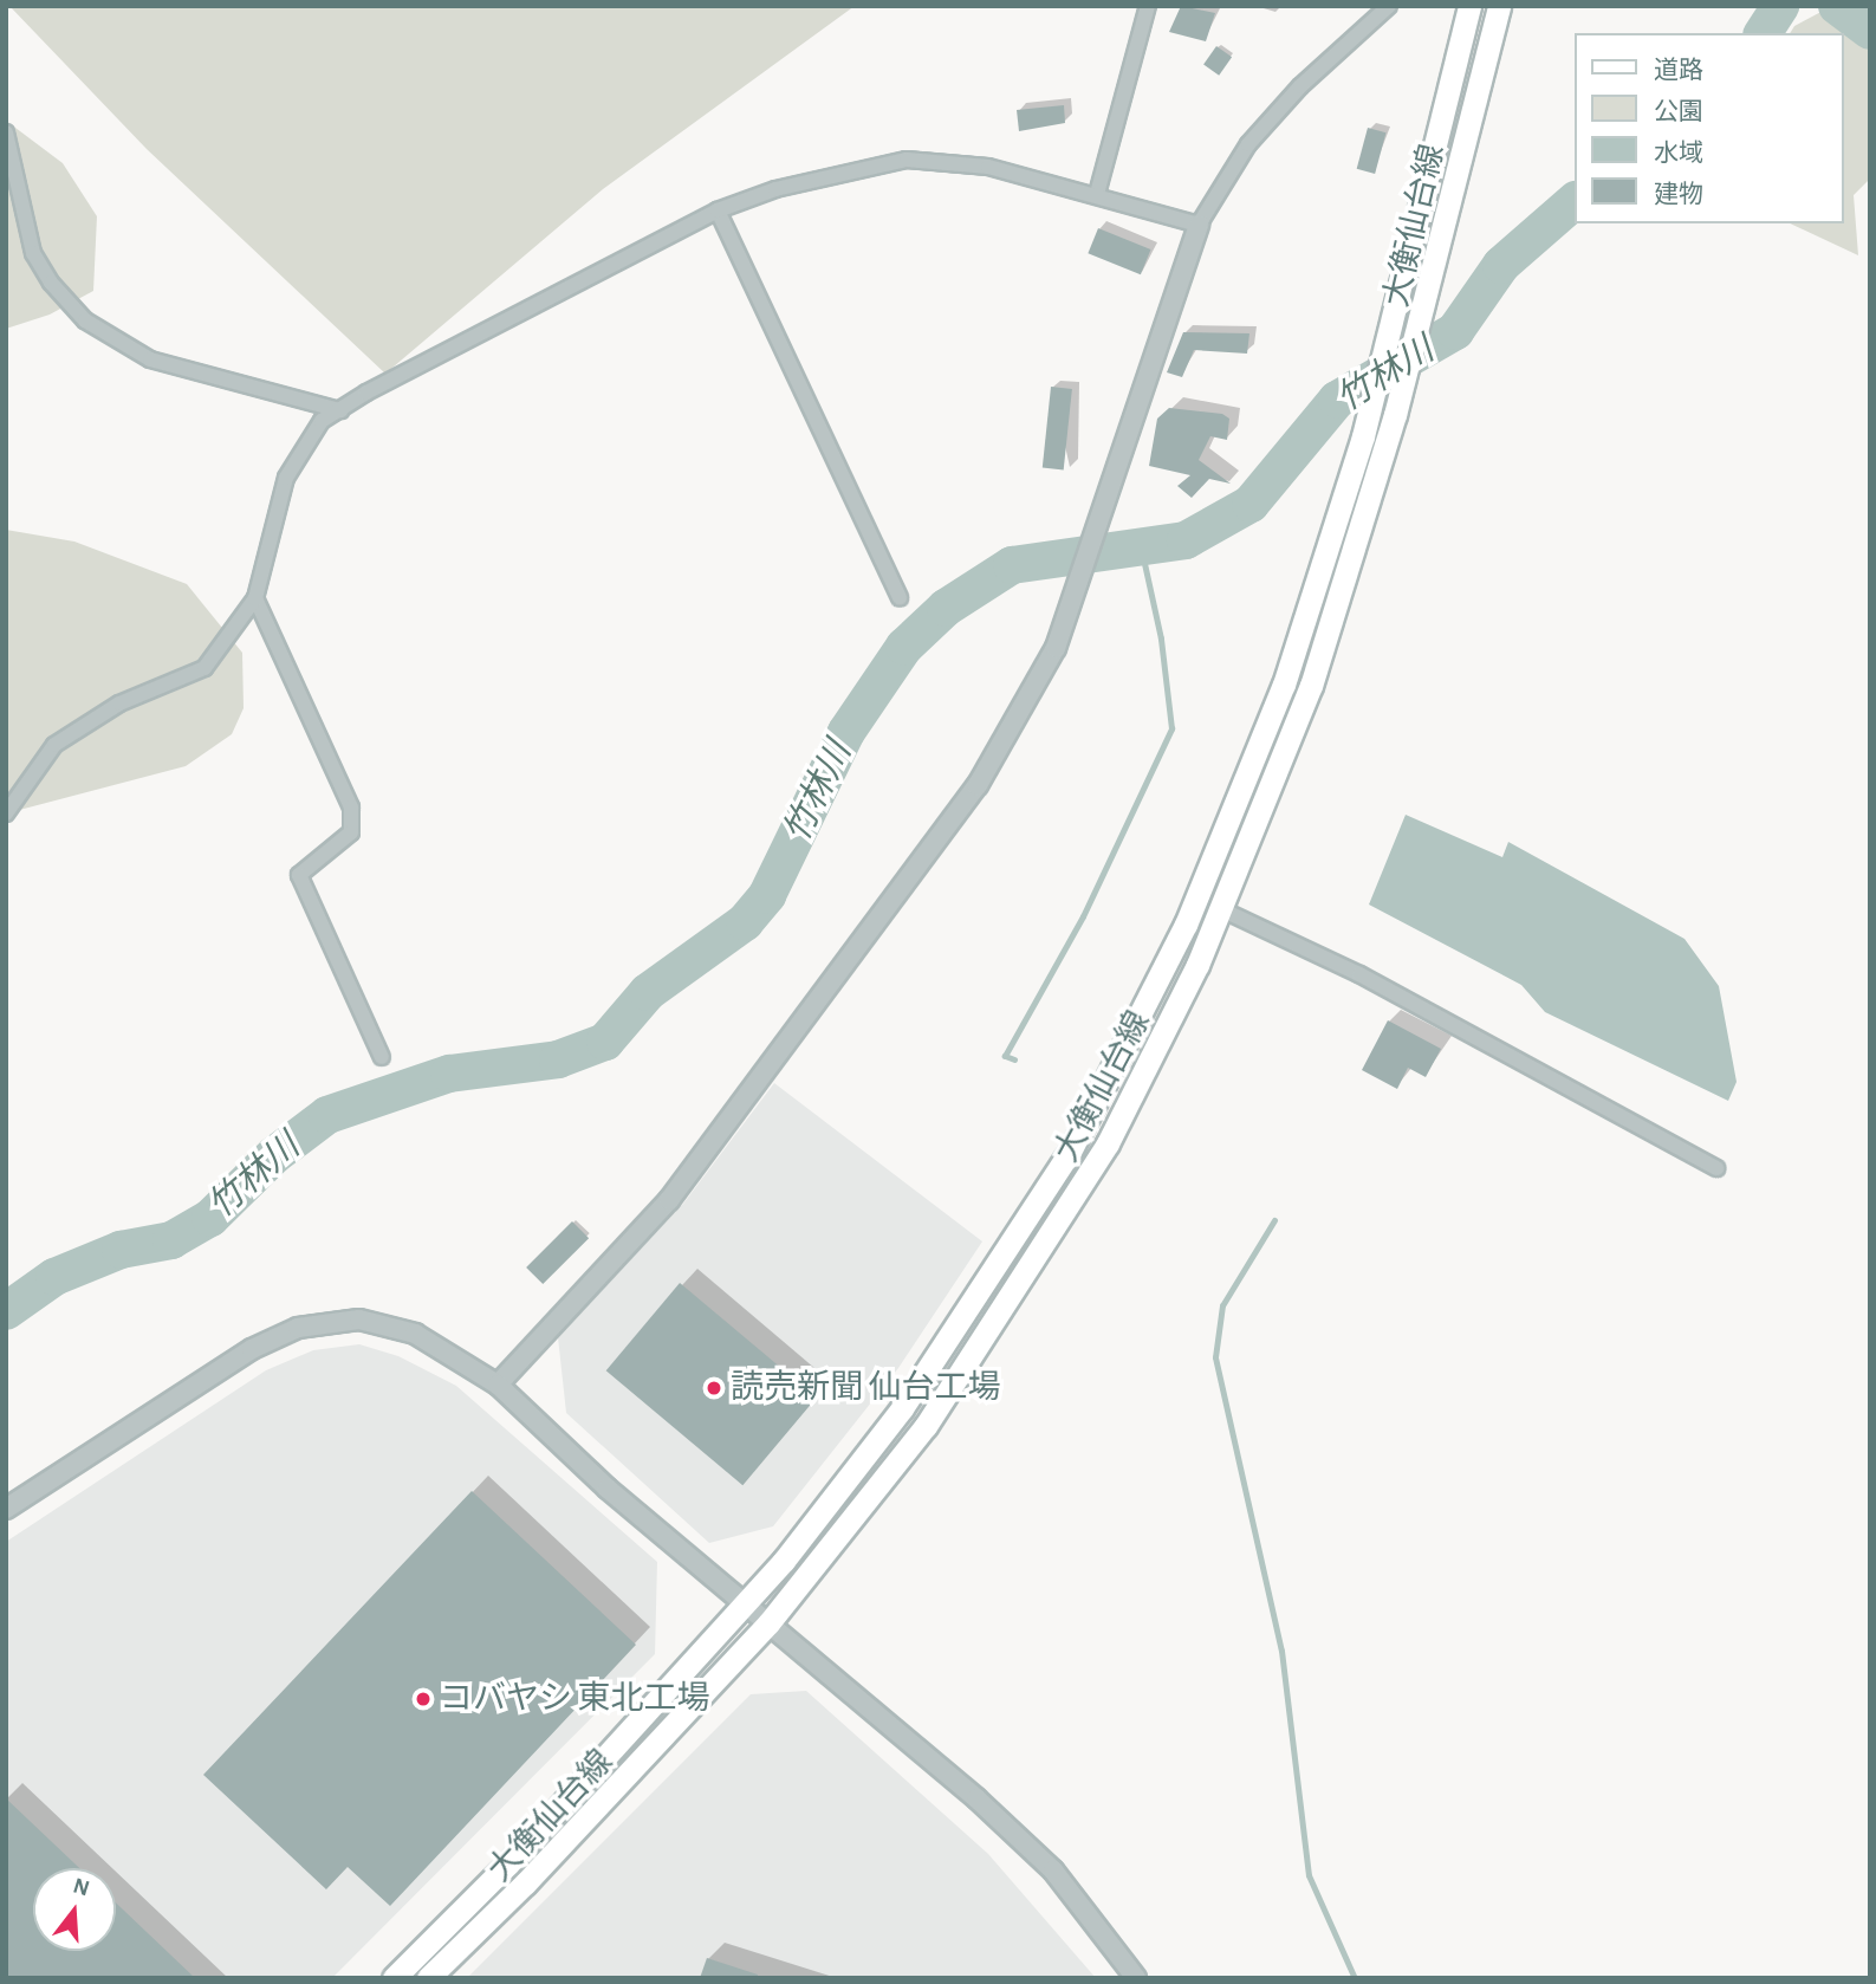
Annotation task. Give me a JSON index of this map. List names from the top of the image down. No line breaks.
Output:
{"streets":{"main road":["大衡仙台線"]},"water":["竹林川"],"places":["読売新聞 仙台工場","コバヤシ 東北工場"],"legend":["道路","公園","水域","建物"],"north":"top"}
